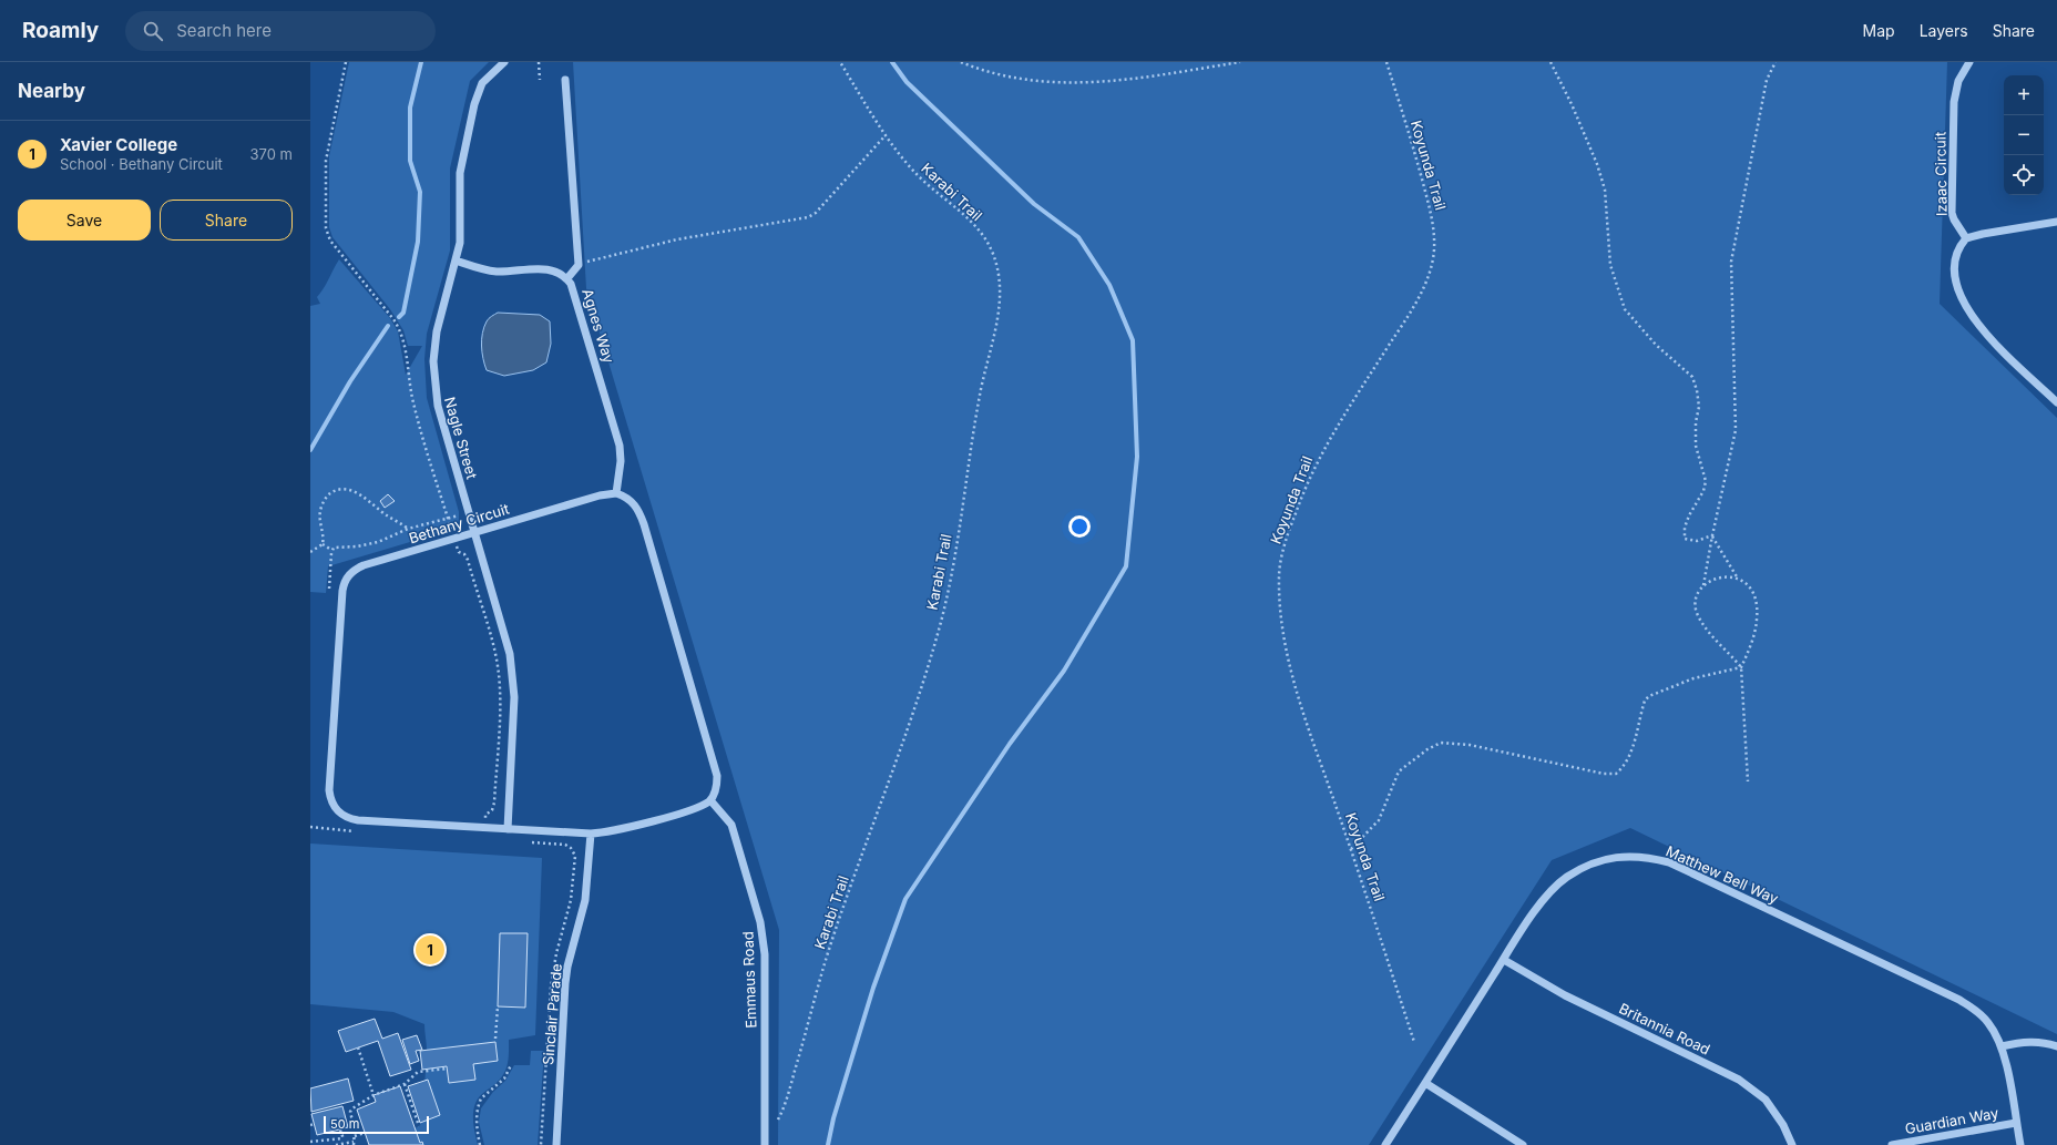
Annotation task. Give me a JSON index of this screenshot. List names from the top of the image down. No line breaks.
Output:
{"streets":{"street":["Izaac Circuit","Agnes Way","Nagle Street","Bethany Circuit","Matthew Bell Way","Emmaus Road","Sinclair Parade","Britannia Road","Guardian Way"],"path":["Koyunda Trail","Karabi Trail"]},"crossings":[["Agnes Way","Nagle Street"],["Agnes Way","Bethany Circuit"],["Nagle Street","Bethany Circuit"],["Bethany Circuit","Emmaus Road"],["Bethany Circuit","Sinclair Parade"],["Matthew Bell Way","Britannia Road"],["Matthew Bell Way","Guardian Way"]],"scale_bar":"50 m","page":{"header":"Roamly","search":"Search here","nav":["Map","Layers","Share"],"heading":"Nearby","map_buttons":["+","−"],"list":[{"mark":"1","name":"Xavier College","note":"School · Bethany Circuit","value":"370 m"}],"buttons":["Save","Share"],"pins":"1","scale":"50 m"}}
